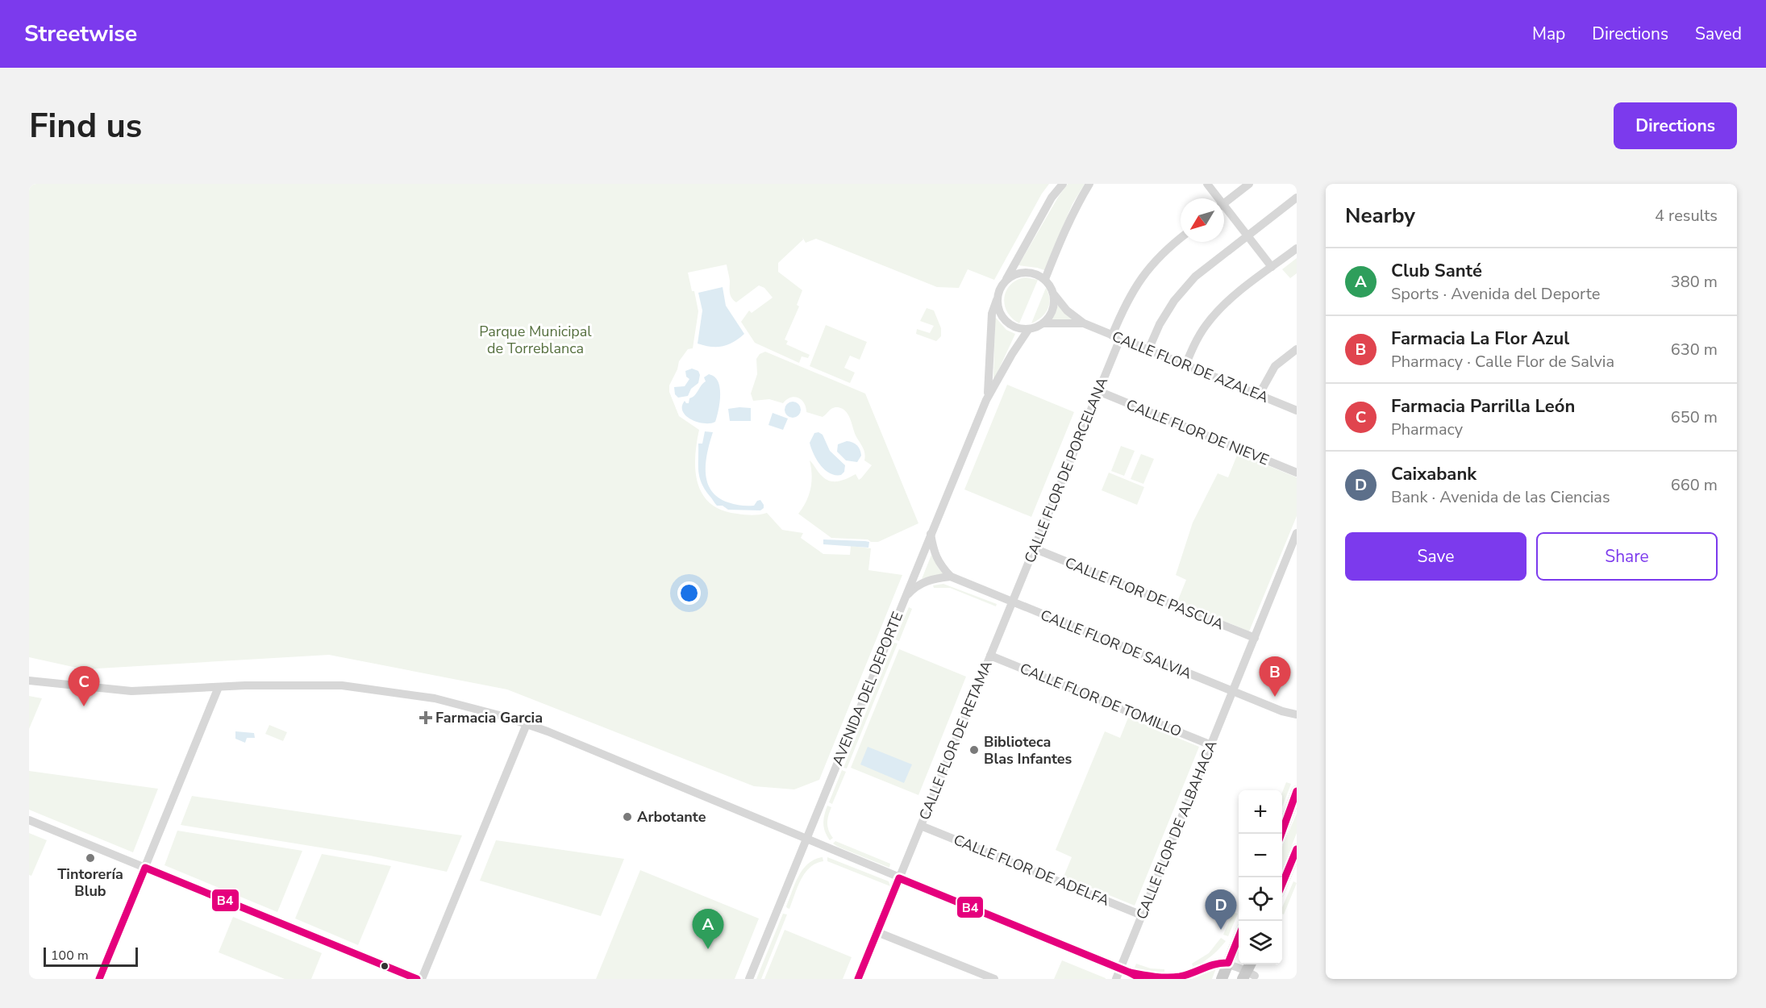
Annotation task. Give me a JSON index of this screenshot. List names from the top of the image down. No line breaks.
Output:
{"streets":{"street":["CALLE FLOR DE AZALEA","CALLE FLOR DE NIEVE","CALLE FLOR DE PORCELANA","CALLE FLOR DE PASCUA","CALLE FLOR DE SALVIA","AVENIDA DEL DEPORTE","CALLE FLOR DE TOMILLO","CALLE FLOR DE RETAMA","CALLE FLOR DE ALBAHACA","CALLE FLOR DE ADELFA"]},"crossings":[["CALLE FLOR DE AZALEA","CALLE FLOR DE PORCELANA"],["CALLE FLOR DE NIEVE","CALLE FLOR DE PORCELANA"],["CALLE FLOR DE PORCELANA","CALLE FLOR DE PASCUA"],["CALLE FLOR DE PORCELANA","CALLE FLOR DE SALVIA"],["CALLE FLOR DE PORCELANA","CALLE FLOR DE RETAMA"],["CALLE FLOR DE PASCUA","CALLE FLOR DE ALBAHACA"],["CALLE FLOR DE SALVIA","CALLE FLOR DE RETAMA"],["CALLE FLOR DE SALVIA","CALLE FLOR DE ALBAHACA"],["CALLE FLOR DE TOMILLO","CALLE FLOR DE RETAMA"],["CALLE FLOR DE TOMILLO","CALLE FLOR DE ALBAHACA"],["CALLE FLOR DE RETAMA","CALLE FLOR DE ADELFA"],["CALLE FLOR DE ALBAHACA","CALLE FLOR DE ADELFA"]],"parks":["Parque Municipal de Torreblanca"],"places":{"health":["Farmacia Garcia"],"other":["Biblioteca Blas Infantes","Arbotante","Tintorería Blub"]},"lines":["transit line B4"],"scale_bar":"100 m","north":"bottom left","page":{"header":"Streetwise","nav":["Map","Directions","Saved"],"buttons":["Directions",["Save","Share"]],"title":"Find us","heading":["Nearby","4 results"],"list":[{"mark":"A","name":"Club Santé","note":"Sports · Avenida del Deporte","value":"380 m"},{"mark":"B","name":"Farmacia La Flor Azul","note":"Pharmacy · Calle Flor de Salvia","value":"630 m"},{"mark":"C","name":"Farmacia Parrilla León","note":"Pharmacy","value":"650 m"},{"mark":"D","name":"Caixabank","note":"Bank · Avenida de las Ciencias","value":"660 m"}],"pins":["B","C","D","A"],"map_buttons":["+","−"],"scale":"100 m"}}
